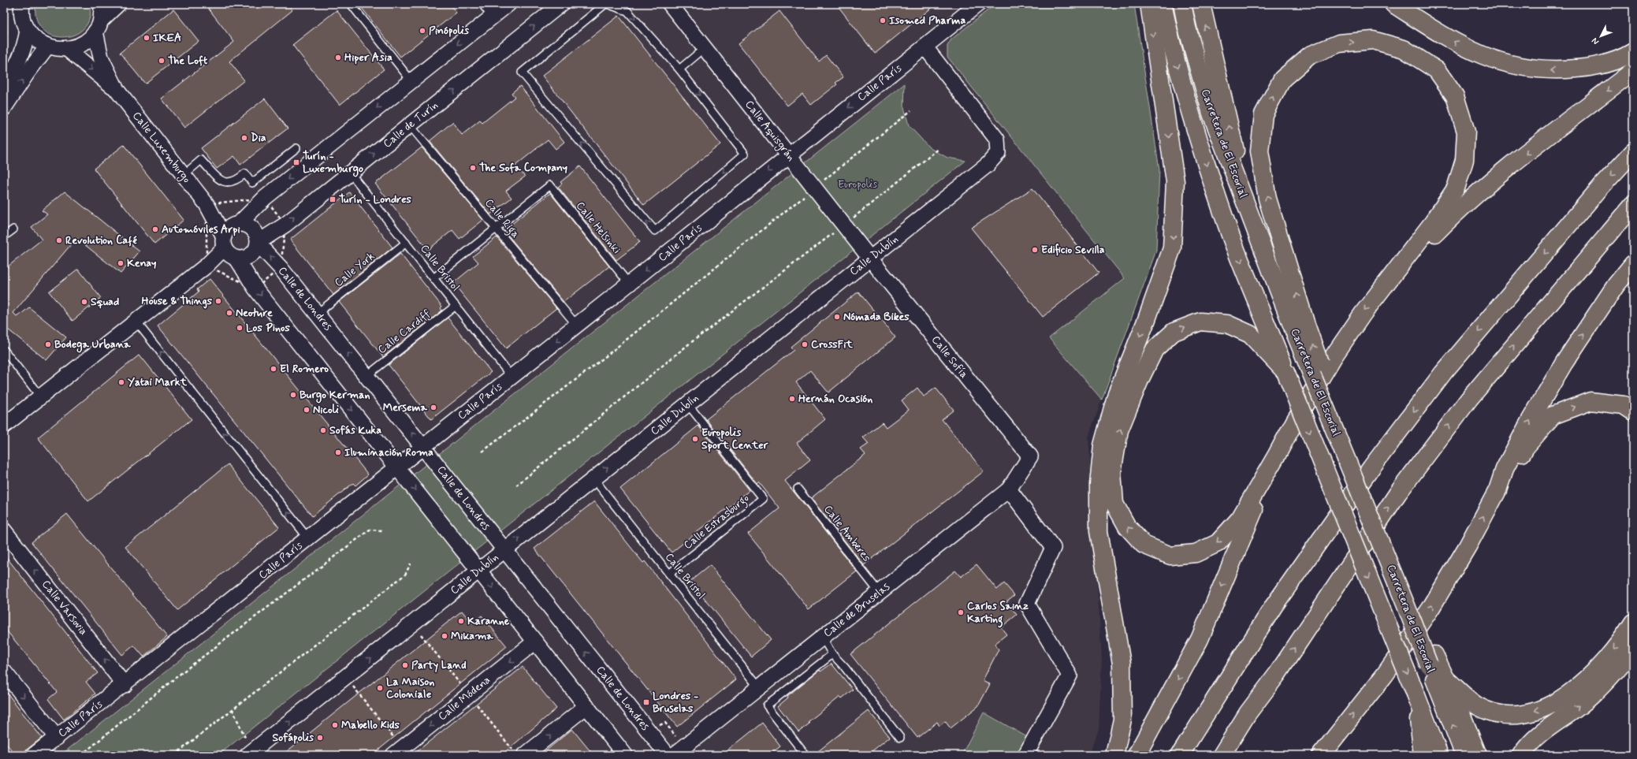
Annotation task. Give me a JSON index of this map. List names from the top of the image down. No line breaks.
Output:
{"streets":{"highway":["Carretera de El Escorial"],"street":["Calle París","Calle de Turín","Calle Aquisgrán","Calle Luxemburgo","Calle Dublín","Calle de Londres","Calle Sofía","Calle Varsovia","Calle de Bruselas","Calle Módena"],"lane":["Calle Riga","Calle Helsinki","Calle Bristol","Calle York","Calle Cardiff","Calle Estrasburgo","Calle Amberes"]},"crossings":[["Calle París","Calle Aquisgrán"],["Calle París","Calle Riga"],["Calle París","Calle Helsinki"],["Calle París","Calle Dublín"],["Calle París","Calle Bristol"],["Calle París","Calle de Londres"],["Calle París","Calle Varsovia"],["Calle de Turín","Calle Luxemburgo"],["Calle de Turín","Calle Riga"],["Calle de Turín","Calle Bristol"],["Calle de Turín","Calle de Londres"],["Calle Aquisgrán","Calle Dublín"],["Calle Aquisgrán","Calle Sofía"],["Calle Luxemburgo","Calle de Londres"],["Calle Riga","Calle Helsinki"],["Calle Dublín","Calle Bristol"],["Calle Dublín","Calle de Londres"],["Calle Dublín","Calle Sofía"],["Calle Dublín","Calle Estrasburgo"],["Calle Bristol","Calle York"],["Calle Bristol","Calle Cardiff"],["Calle Bristol","Calle Estrasburgo"],["Calle Bristol","Calle de Bruselas"],["Calle York","Calle de Londres"],["Calle de Londres","Calle Cardiff"],["Calle Sofía","Calle de Bruselas"],["Calle Amberes","Calle de Bruselas"]],"one_way":["Calle París","Calle Dublín"],"parks":["Europolis"],"places":{"other":["Isomed Pharma","Pinópolis","IKEA","Hiper Asia","The Loft","Dia","The Sofa Company","Automóviles Arpi","Revolution Café","Edificio Sevilla","Kenay","House & Things","Squad","Neoture","Nómada Bikes","Los Pinos","Bodega Urbana","CrossFit","El Romero","Yatai Markt","Burgo Kerman","Hernán Ocasión","Mersema","Nicoli","Sofás Kuka","Europolis Sport Center","Iluminación Roma","Carlos Sainz Karting","Karanne","Mikama","Party Land","La Maison Coloniale","Mabello Kids","Sofápolis"],"transit":["Turín - Luxemburgo","Turín - Londres","Londres - Bruselas"]},"north":"bottom left"}
